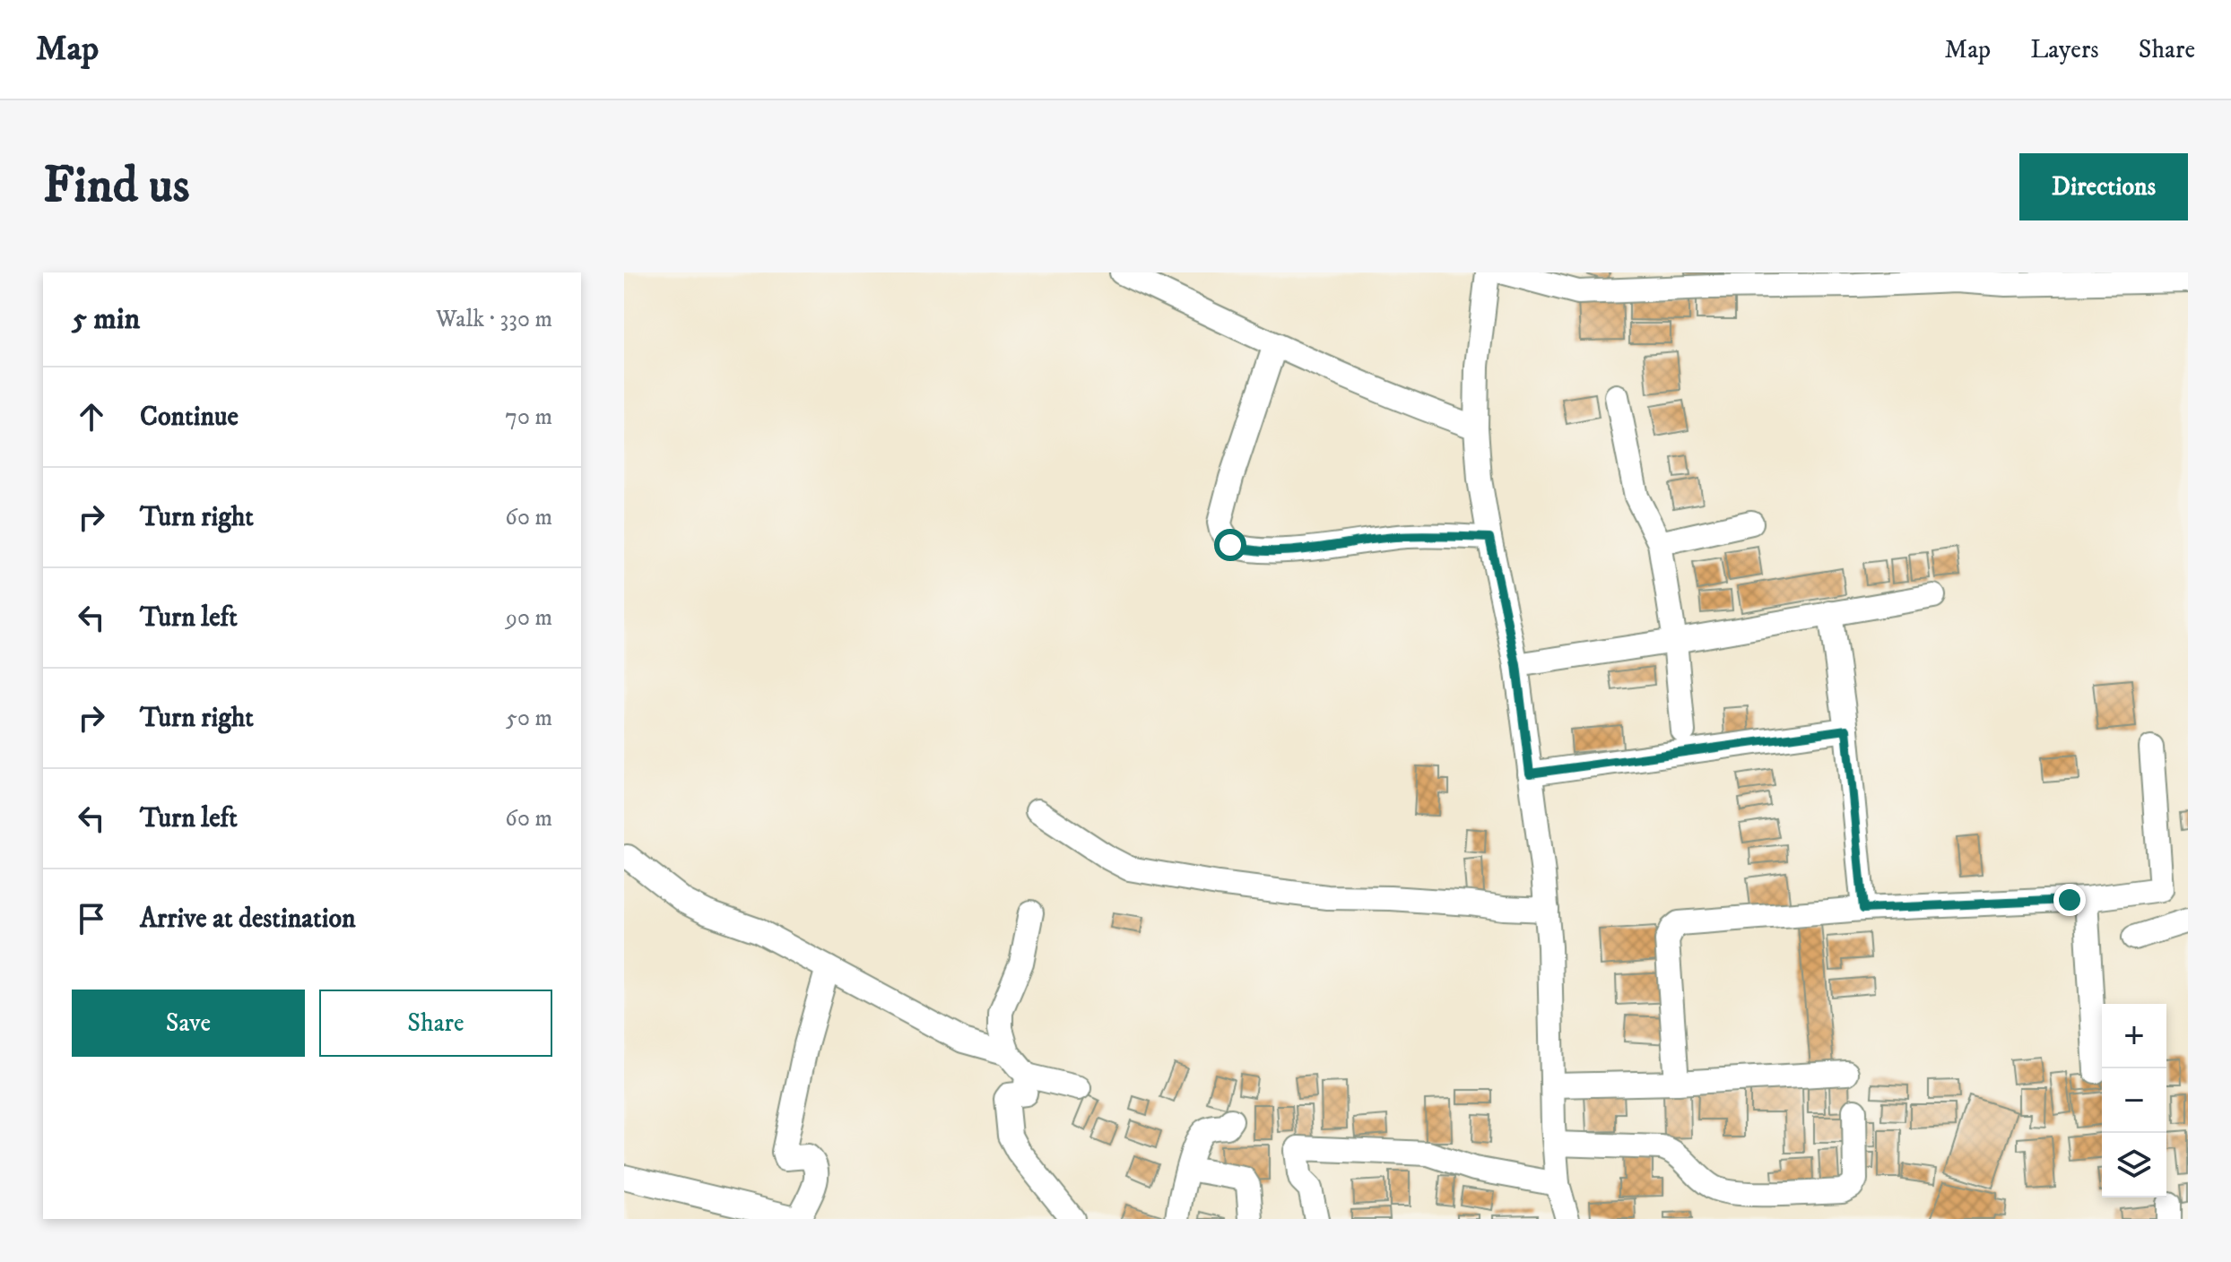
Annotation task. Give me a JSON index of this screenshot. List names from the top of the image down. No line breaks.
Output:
{"page":{"header":"Map","nav":["Map","Layers","Share"],"buttons":["Directions",["Save","Share"]],"title":"Find us","heading":["5 min","Walk · 330 m"],"list":[["Continue","70 m"],["Turn right","60 m"],["Turn left","90 m"],["Turn right","50 m"],["Turn left","60 m"],"Arrive at destination"],"map_buttons":["+","−"]}}
